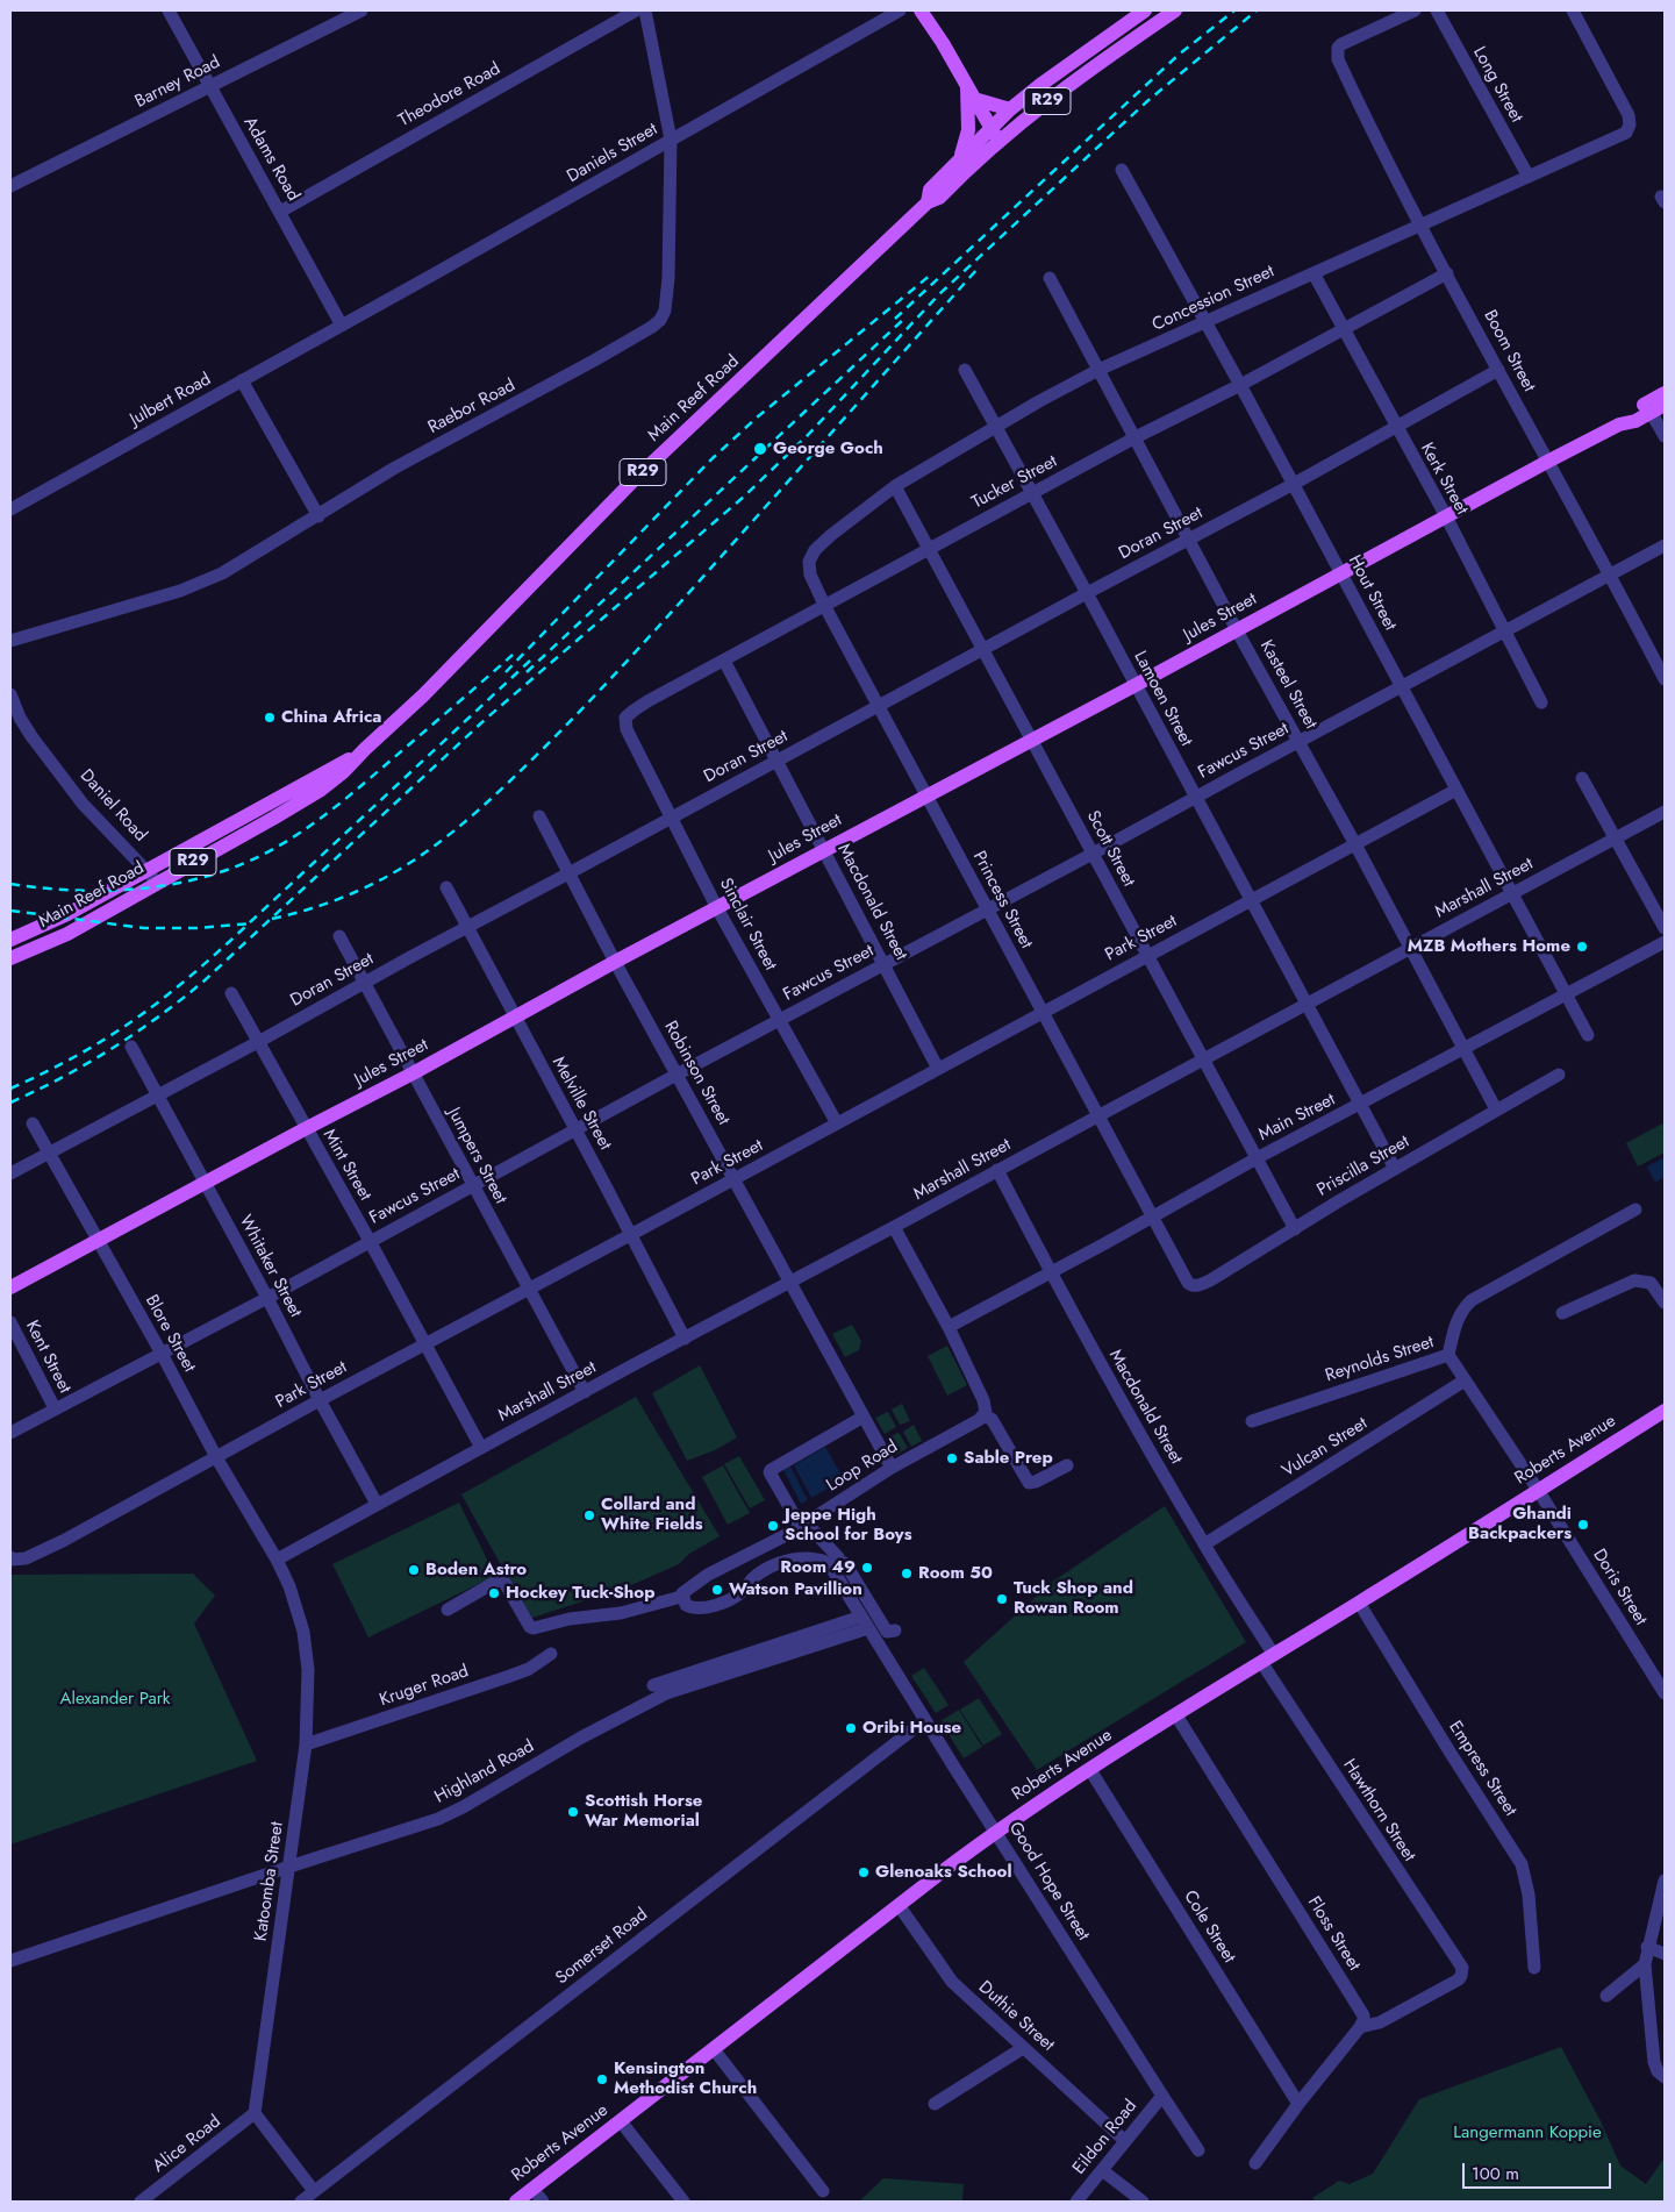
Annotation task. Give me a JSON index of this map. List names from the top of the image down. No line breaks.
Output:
{"streets":{"main road":["R29","Main Reef Road","Jules Street","Roberts Avenue"],"street":["Barney Road","Long Street","Theodore Road","Daniels Street","Adams Road","Concession Street","Boom Street","Julbert Road","Raebor Road","Kerk Street","Tucker Street","Doran Street","Hout Street","Kasteel Street","Lamoen Street","Fawcus Street","Daniel Road","Scott Street","Marshall Street","Princess Street","Macdonald Street","Sinclair Street","Park Street","Robinson Street","Melville Street","Main Street","Jumpers Street","Mint Street","Priscilla Street","Whitaker Street","Blore Street","Kent Street","Reynolds Street","Vulcan Street","Loop Road","Doris Street","Kruger Road","Empress Street","Highland Road","Hawthorn Street","Katoomba Street","Good Hope Street","Cole Street","Floss Street","Somerset Road","Duthie Street","Eildon Road","Alice Road"]},"crossings":[["Barney Road","Adams Road"],["Long Street","Concession Street"],["Theodore Road","Adams Road"],["Daniels Street","Adams Road"],["Daniels Street","Julbert Road"],["Daniels Street","Raebor Road"],["Adams Road","Julbert Road"],["Concession Street","Boom Street"],["Concession Street","Kerk Street"],["Concession Street","Hout Street"],["Concession Street","Kasteel Street"],["Concession Street","Lamoen Street"],["Concession Street","Scott Street"],["Concession Street","Princess Street"],["Boom Street","Tucker Street"],["Boom Street","Doran Street"],["Boom Street","Jules Street"],["Boom Street","Fawcus Street"],["Main Reef Road","Daniel Road"],["Kerk Street","Tucker Street"],["Kerk Street","Doran Street"],["Kerk Street","Jules Street"],["Kerk Street","Fawcus Street"],["Tucker Street","Hout Street"],["Tucker Street","Kasteel Street"],["Tucker Street","Lamoen Street"],["Tucker Street","Scott Street"],["Tucker Street","Princess Street"],["Tucker Street","Macdonald Street"],["Tucker Street","Sinclair Street"],["Doran Street","Hout Street"],["Doran Street","Kasteel Street"],["Doran Street","Lamoen Street"],["Doran Street","Scott Street"],["Doran Street","Princess Street"],["Doran Street","Macdonald Street"],["Doran Street","Sinclair Street"],["Doran Street","Robinson Street"],["Doran Street","Melville Street"],["Doran Street","Jumpers Street"],["Doran Street","Mint Street"],["Doran Street","Whitaker Street"],["Doran Street","Blore Street"],["Hout Street","Jules Street"],["Hout Street","Fawcus Street"],["Hout Street","Marshall Street"],["Hout Street","Park Street"],["Hout Street","Main Street"],["Jules Street","Kasteel Street"],["Jules Street","Lamoen Street"],["Jules Street","Scott Street"],["Jules Street","Princess Street"],["Jules Street","Macdonald Street"],["Jules Street","Sinclair Street"],["Jules Street","Robinson Street"],["Jules Street","Melville Street"],["Jules Street","Jumpers Street"],["Jules Street","Mint Street"],["Jules Street","Whitaker Street"],["Jules Street","Blore Street"],["Kasteel Street","Fawcus Street"],["Kasteel Street","Marshall Street"],["Kasteel Street","Park Street"],["Kasteel Street","Main Street"],["Kasteel Street","Priscilla Street"],["Lamoen Street","Fawcus Street"],["Lamoen Street","Marshall Street"],["Lamoen Street","Park Street"],["Lamoen Street","Main Street"],["Lamoen Street","Priscilla Street"],["Fawcus Street","Scott Street"],["Fawcus Street","Princess Street"],["Fawcus Street","Macdonald Street"],["Fawcus Street","Sinclair Street"],["Fawcus Street","Robinson Street"],["Fawcus Street","Melville Street"],["Fawcus Street","Jumpers Street"],["Fawcus Street","Mint Street"],["Fawcus Street","Whitaker Street"],["Fawcus Street","Blore Street"],["Fawcus Street","Kent Street"],["Scott Street","Marshall Street"],["Scott Street","Park Street"],["Scott Street","Main Street"],["Scott Street","Priscilla Street"],["Marshall Street","Princess Street"],["Marshall Street","Macdonald Street"],["Marshall Street","Robinson Street"],["Marshall Street","Melville Street"],["Marshall Street","Jumpers Street"],["Marshall Street","Mint Street"],["Marshall Street","Whitaker Street"],["Marshall Street","Blore Street"],["Marshall Street","Katoomba Street"],["Princess Street","Park Street"],["Princess Street","Main Street"],["Princess Street","Priscilla Street"],["Macdonald Street","Park Street"],["Macdonald Street","Main Street"],["Macdonald Street","Vulcan Street"],["Macdonald Street","Roberts Avenue"],["Macdonald Street","Hawthorn Street"],["Sinclair Street","Park Street"],["Park Street","Robinson Street"],["Park Street","Melville Street"],["Park Street","Jumpers Street"],["Park Street","Mint Street"],["Park Street","Whitaker Street"],["Park Street","Blore Street"],["Robinson Street","Loop Road"],["Blore Street","Katoomba Street"],["Reynolds Street","Doris Street"],["Vulcan Street","Doris Street"],["Roberts Avenue","Doris Street"],["Roberts Avenue","Empress Street"],["Roberts Avenue","Hawthorn Street"],["Roberts Avenue","Good Hope Street"],["Roberts Avenue","Cole Street"],["Roberts Avenue","Floss Street"],["Roberts Avenue","Duthie Street"],["Kruger Road","Katoomba Street"],["Highland Road","Katoomba Street"],["Highland Road","Good Hope Street"],["Hawthorn Street","Floss Street"],["Katoomba Street","Alice Road"],["Good Hope Street","Somerset Road"],["Good Hope Street","Eildon Road"],["Duthie Street","Eildon Road"]],"parks":["Alexander Park","Langermann Koppie"],"places":["George Goch","China Africa","MZB Mothers Home","Sable Prep","Collard and White Fields","Ghandi Backpackers","Jeppe High School for Boys","Room 49","Boden Astro","Room 50","Watson Pavillion","Hockey Tuck-Shop","Tuck Shop and Rowan Room","Oribi House","Scottish Horse War Memorial","Glenoaks School","Kensington Methodist Church"],"scale_bar":"100 m"}
